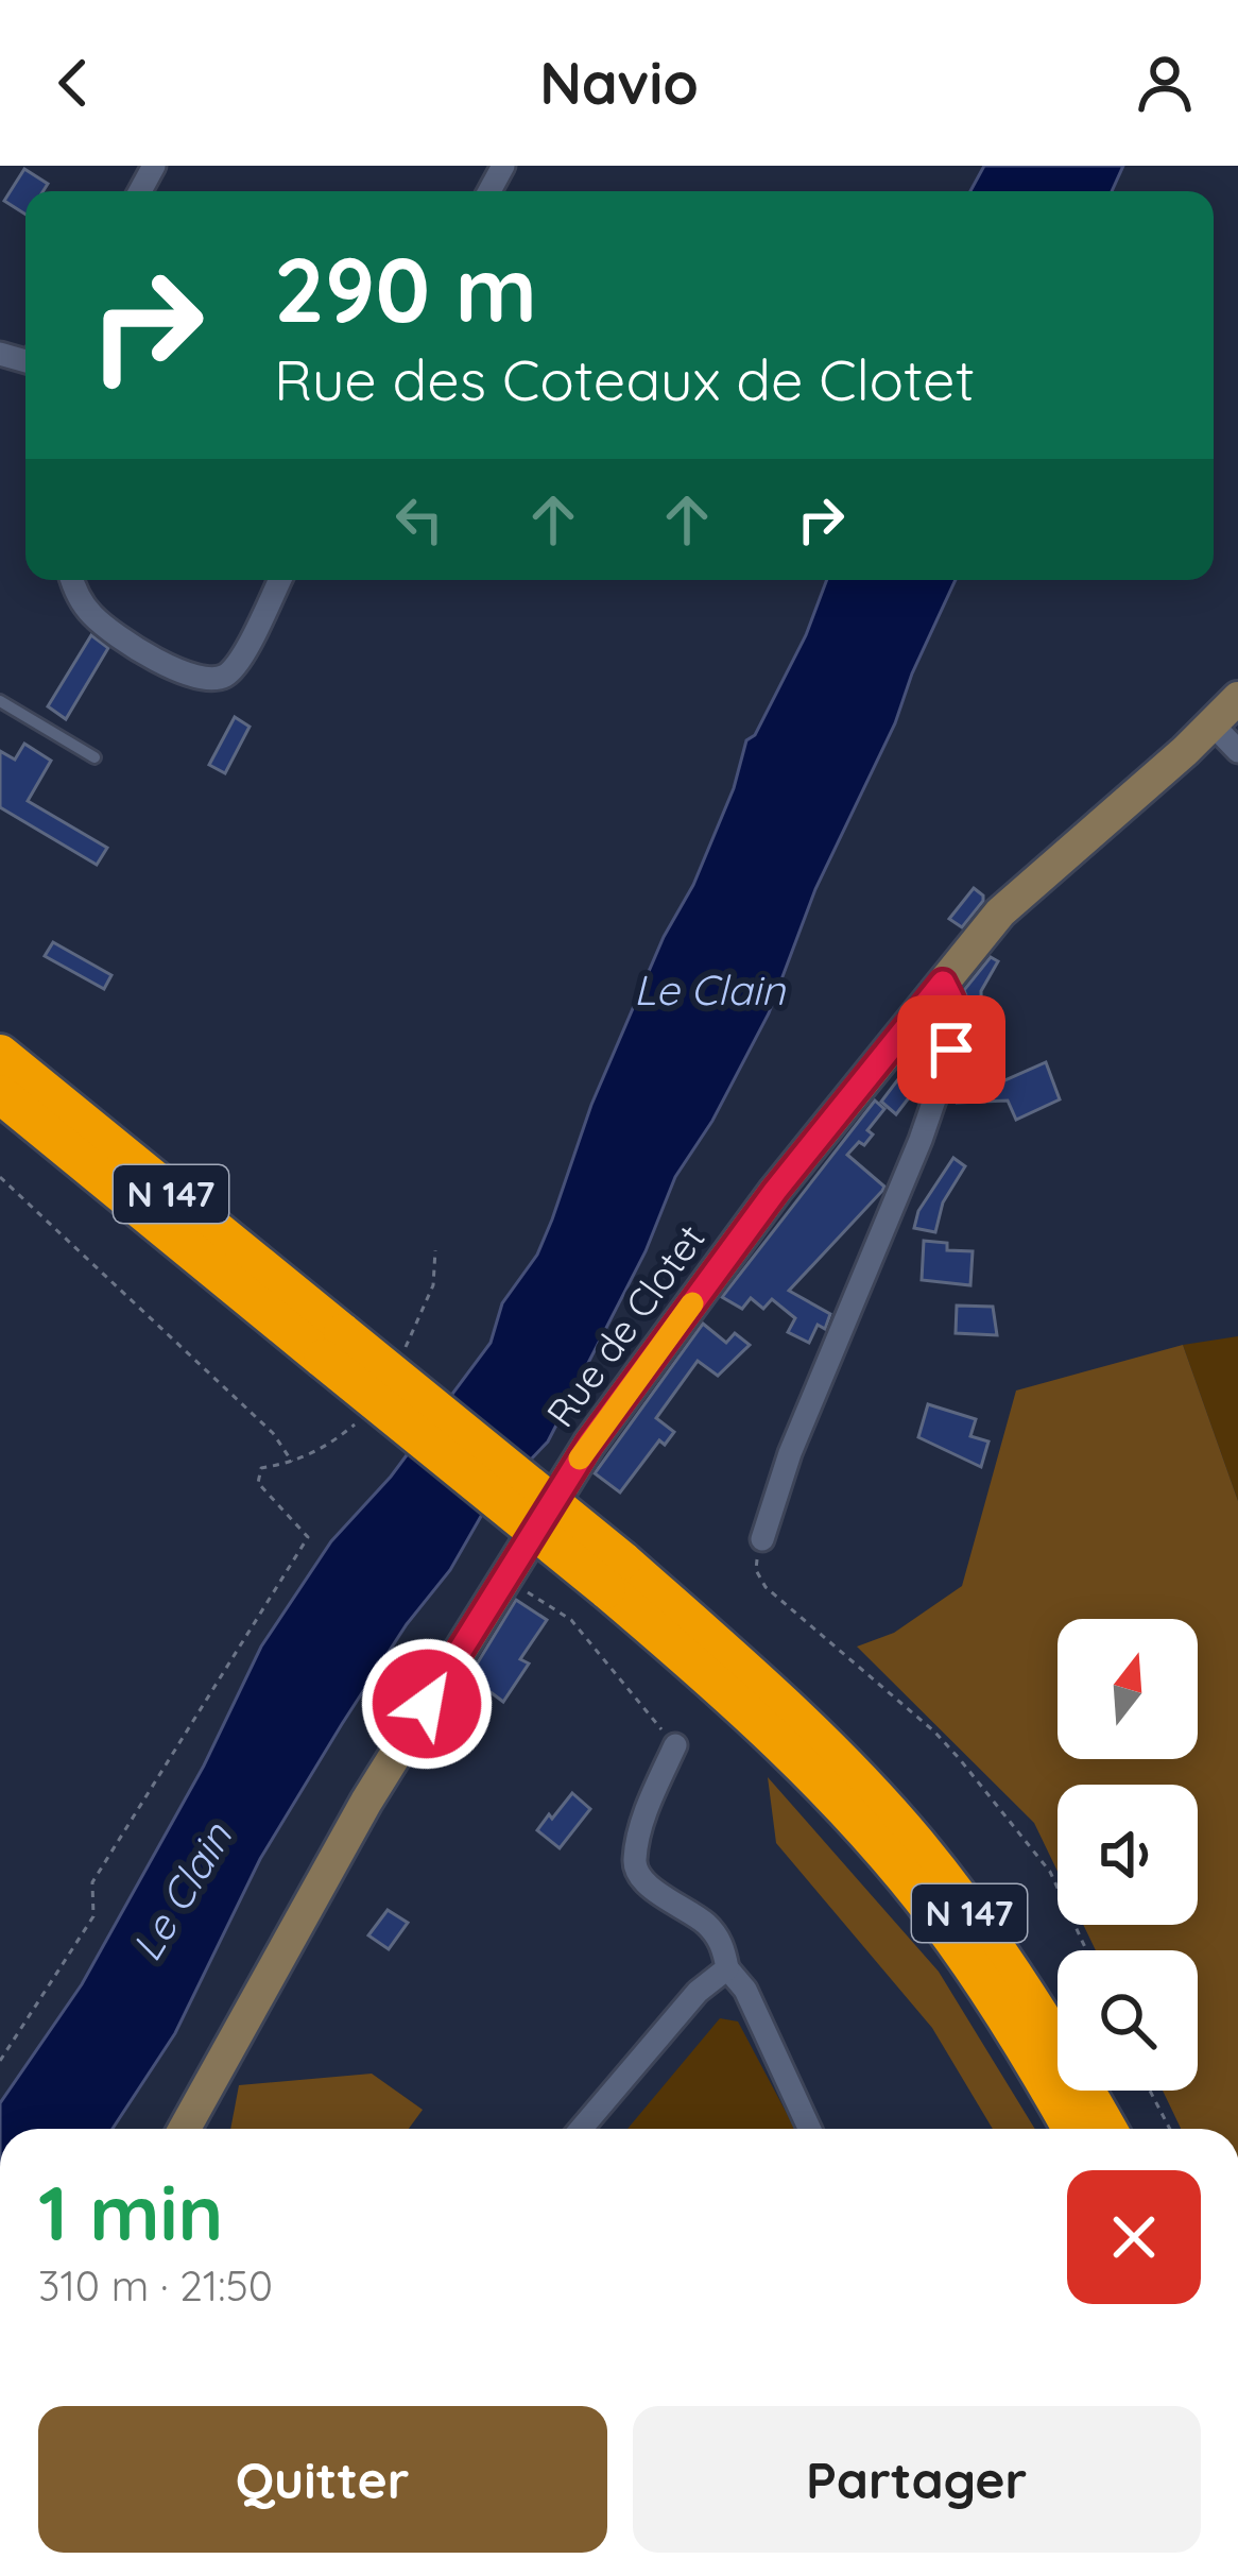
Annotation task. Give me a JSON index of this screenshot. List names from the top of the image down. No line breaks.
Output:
{"streets":{"highway":["N 147"],"main road":["Rue de Clotet"]},"water":["Le Clain"],"north":"top","page":{"header":"Navio","turn":["290 m","Rue des Coteaux de Clotet"],"heading":["1 min","310 m · 21:50"],"buttons":["Quitter","Partager"]}}
